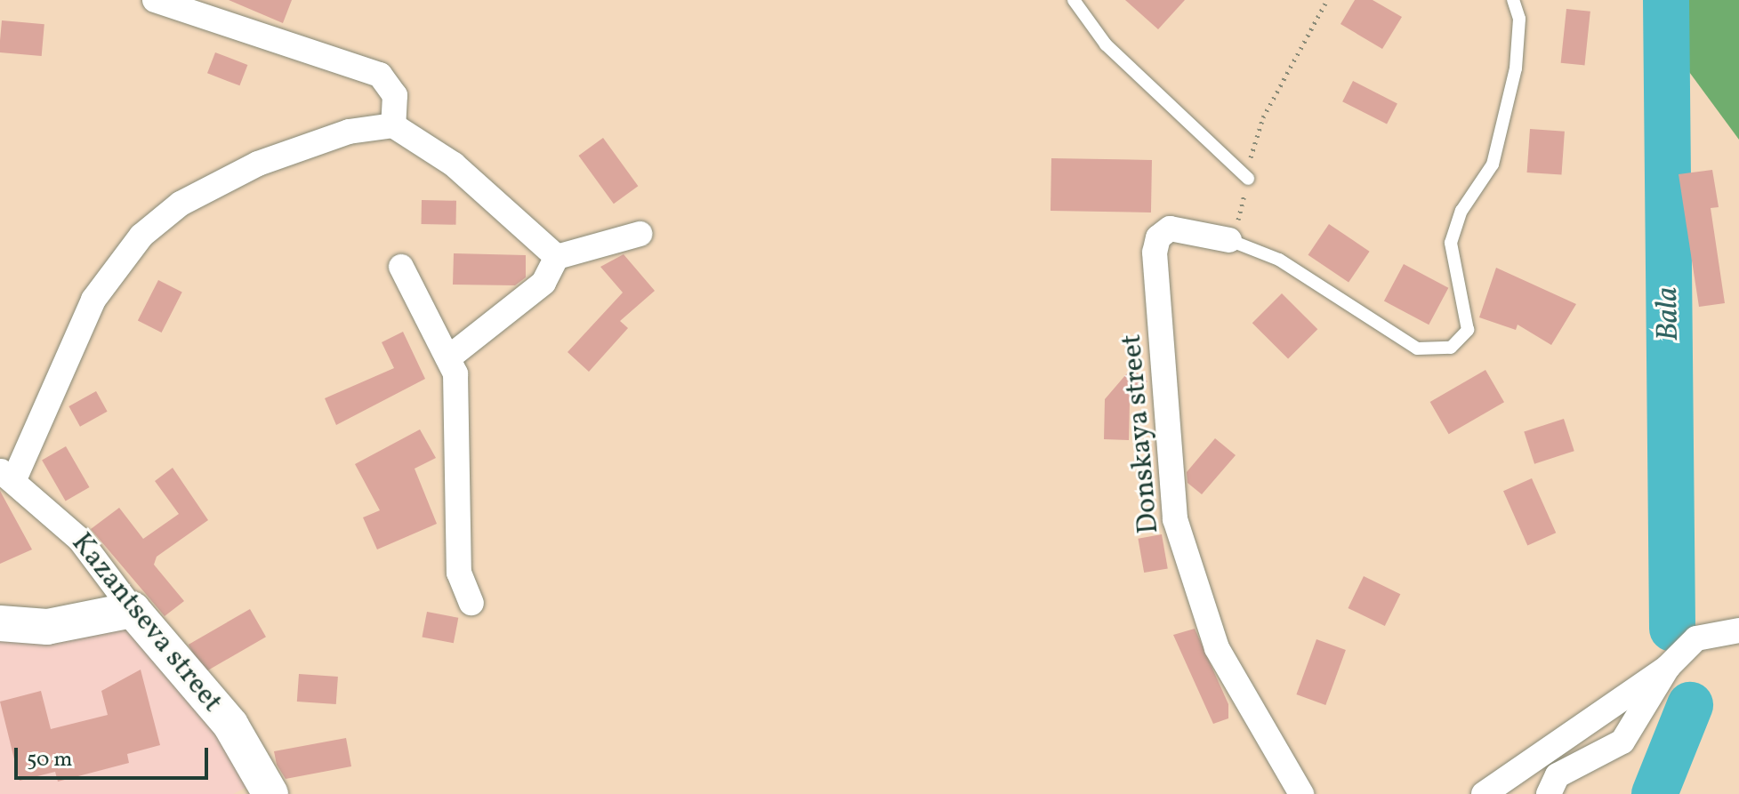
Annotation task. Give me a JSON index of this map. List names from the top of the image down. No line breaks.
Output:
{"streets":{"street":["Donskaya street","Kazantseva street"]},"water":["Bala"],"scale_bar":"50 m"}
